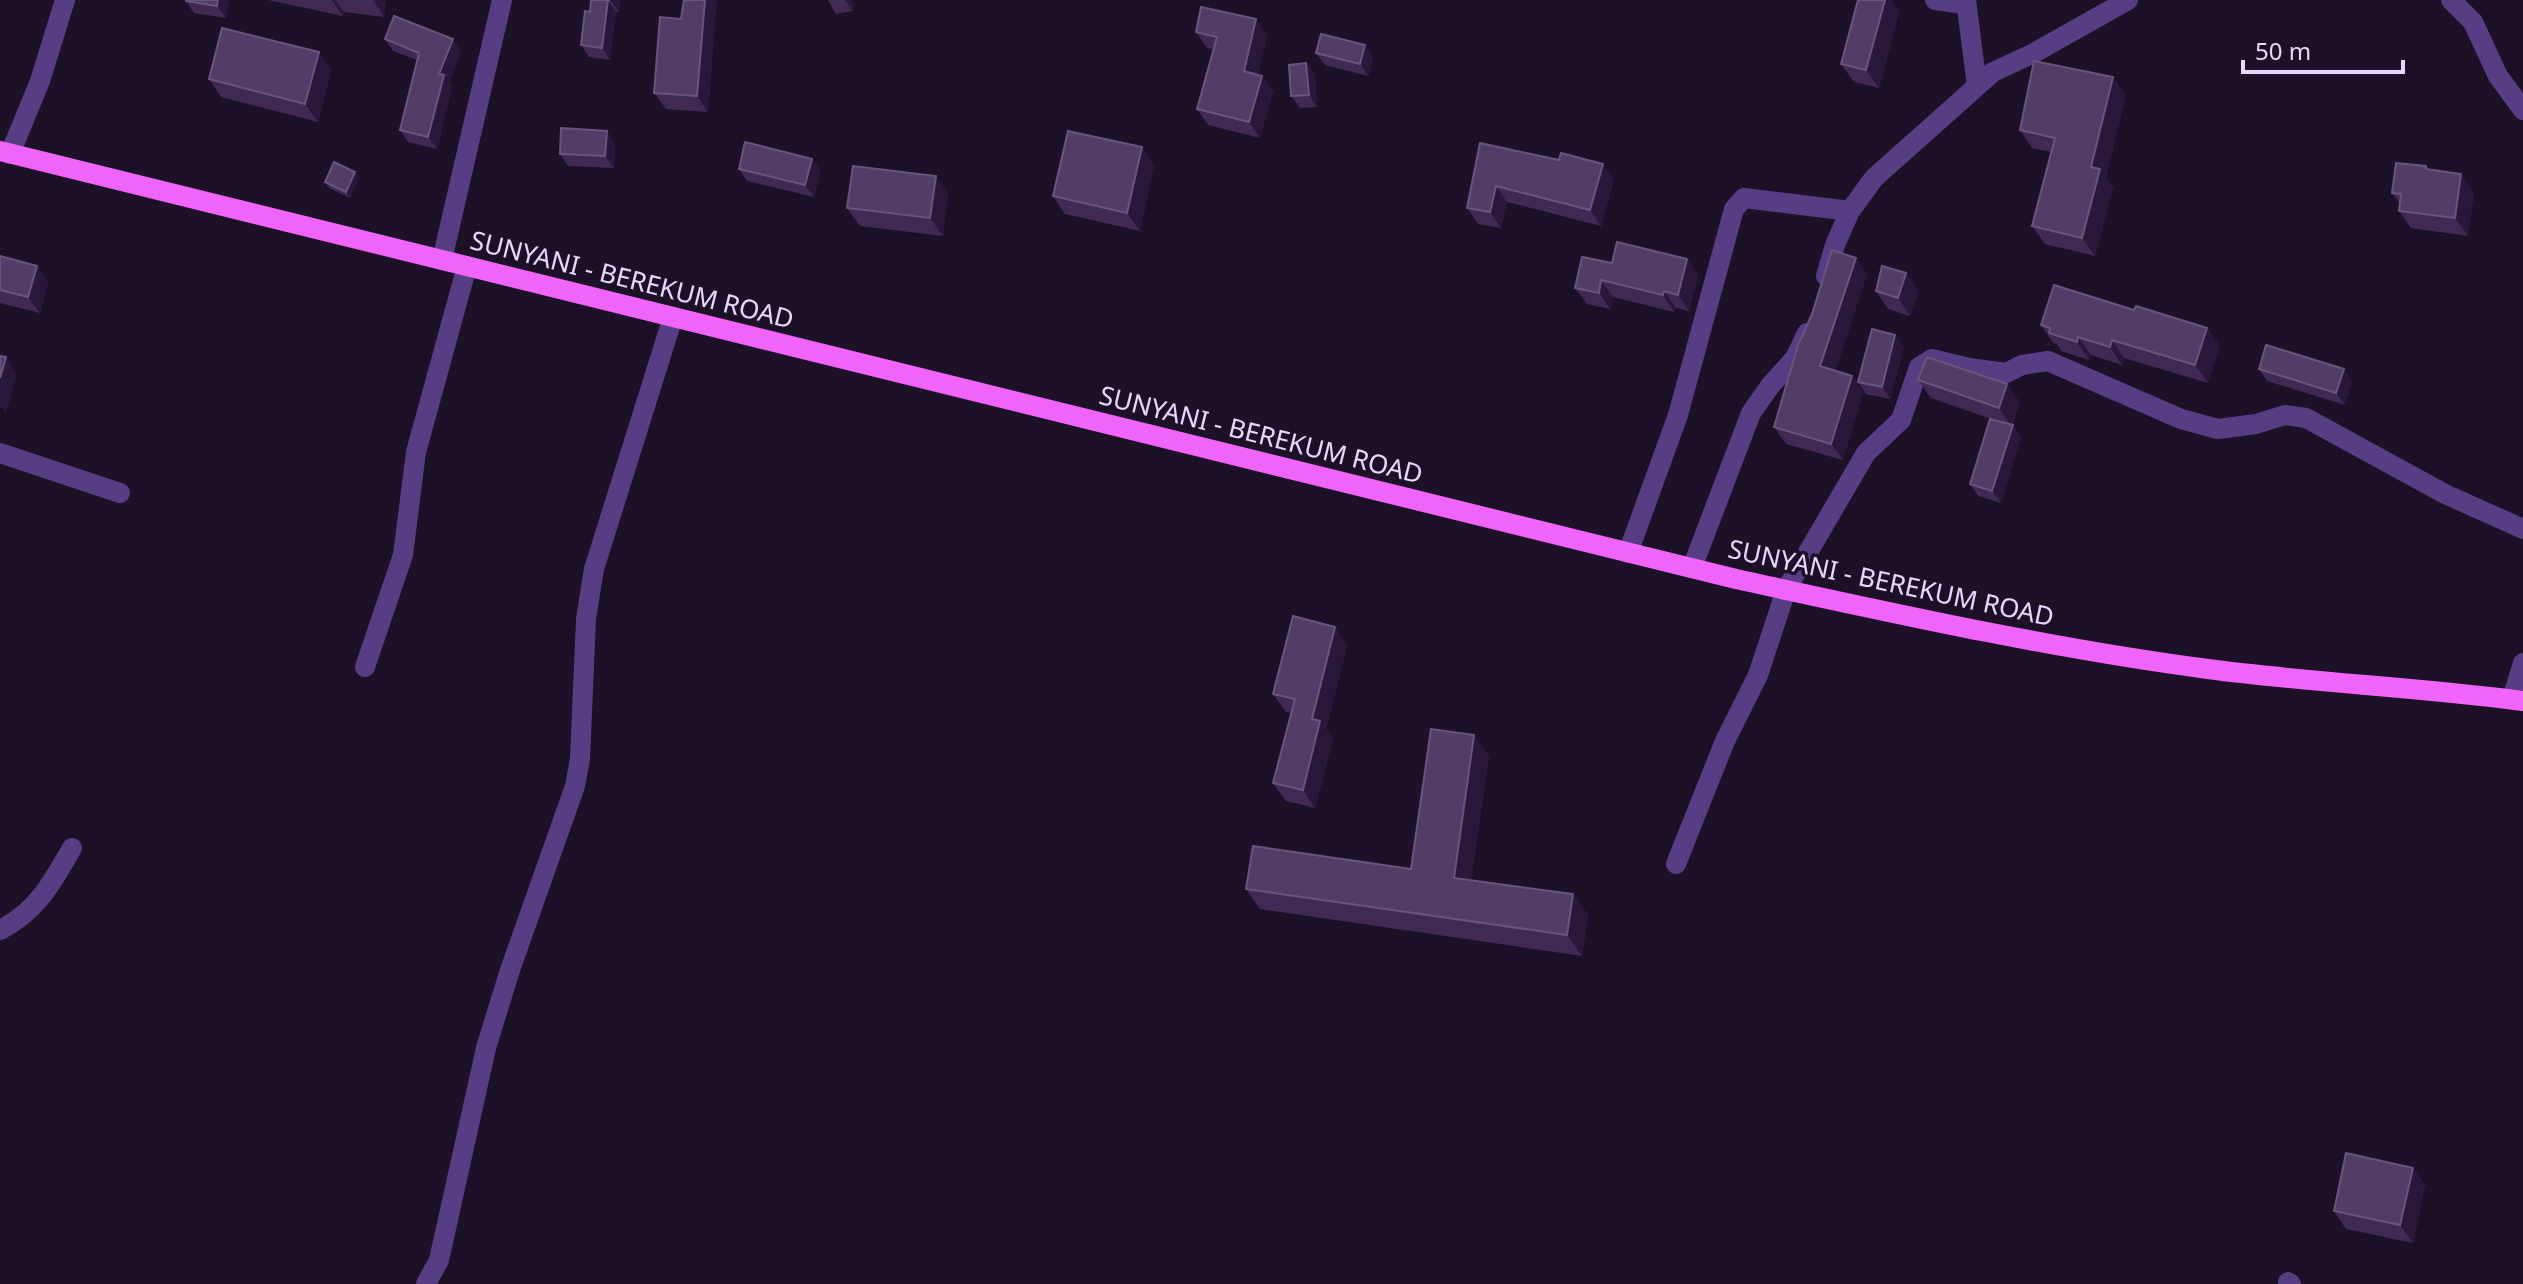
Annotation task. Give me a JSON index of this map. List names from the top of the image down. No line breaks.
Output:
{"streets":{"main road":["SUNYANI - BEREKUM ROAD"]},"scale_bar":"50 m"}
